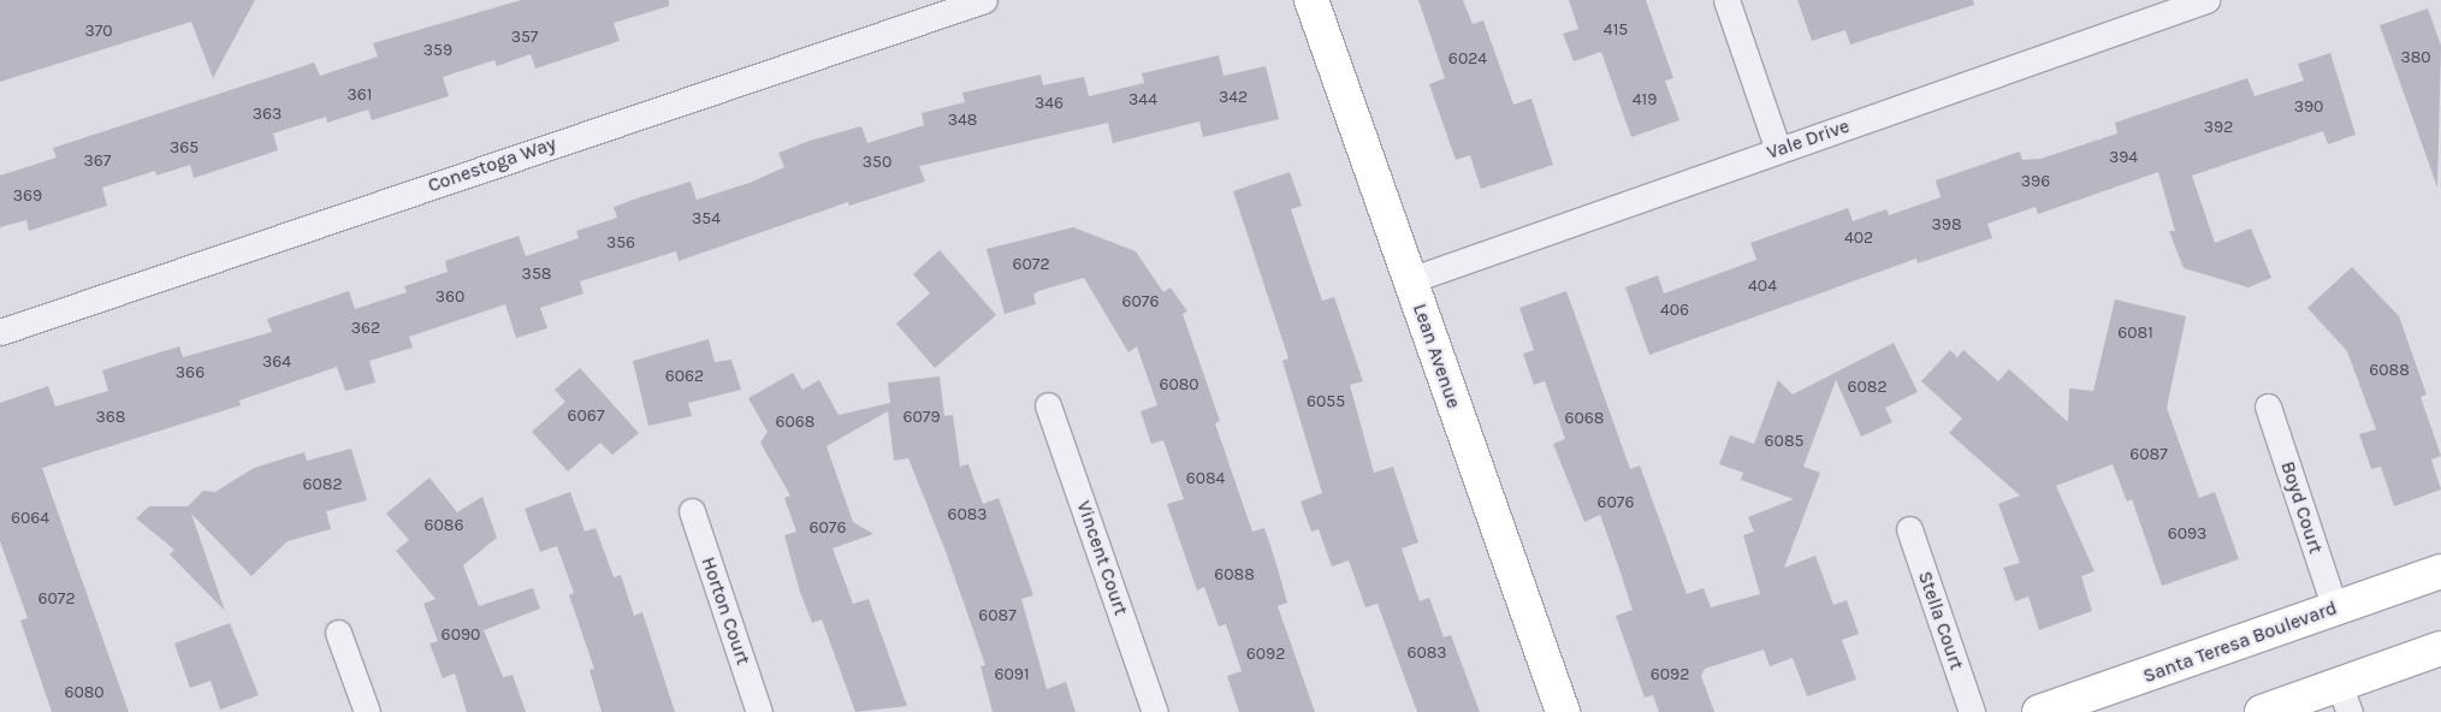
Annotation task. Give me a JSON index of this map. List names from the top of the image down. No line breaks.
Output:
{"streets":{"street":["Vale Drive","Conestoga Way","Lean Avenue","Boyd Court","Vincent Court","Horton Court","Stella Court","Santa Teresa Boulevard"]},"crossings":[["Vale Drive","Lean Avenue"],["Boyd Court","Santa Teresa Boulevard"]],"house_numbers":["415","370","357","359","380","6024","361","342","344","419","346","390","363","348","392","365","394","367","350","396","369","354","398","402","356","6072","358","404","360","6076","406","362","6081","364","6088","366","6062","6080","6082","6055","6067","368","6079","6068","6068","6085","6087","6084","6082","6076","6083","6064","6086","6076","6093","6088","6072","6087","6090","6083","6092","6091","6092","6080"]}
